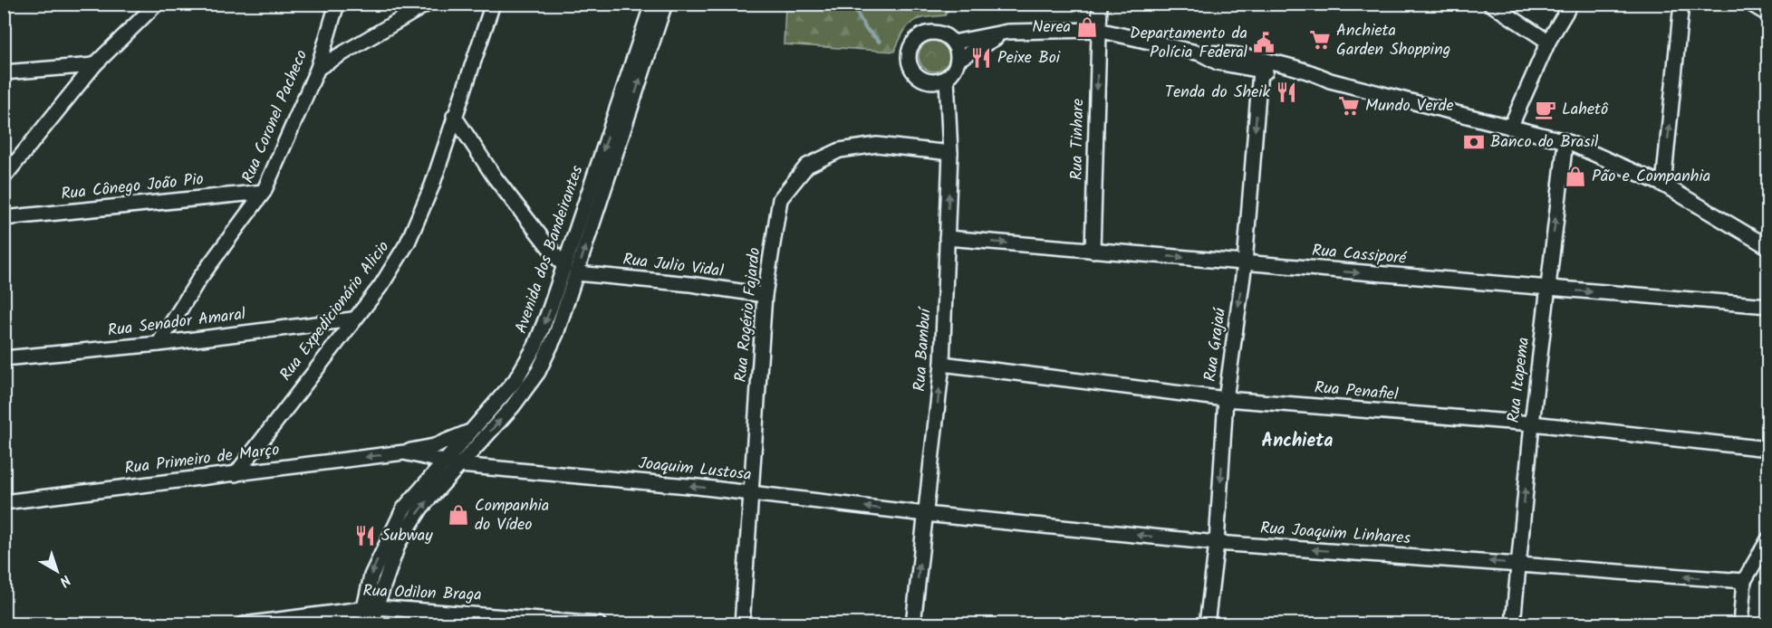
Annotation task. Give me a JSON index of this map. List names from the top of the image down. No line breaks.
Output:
{"streets":{"street":["Rua Coronel Pacheco","Rua Tinhare","Rua Cônego João Pio","Avenida dos Bandeirantes","Rua Cassiporé","Rua Julio Vidal","Rua Expedicionário Alicio","Rua Rogério Fajardo","Rua Senador Amaral","Rua Grajaú","Rua Bambuí","Rua Itapema","Rua Penafiel","Rua Primeiro de Março","Joaquim Lustosa","Rua Joaquim Linhares","Rua Odilon Braga"]},"crossings":[["Rua Coronel Pacheco","Rua Cônego João Pio"],["Rua Coronel Pacheco","Rua Senador Amaral"],["Rua Tinhare","Rua Cassiporé"],["Avenida dos Bandeirantes","Rua Julio Vidal"],["Avenida dos Bandeirantes","Rua Primeiro de Março"],["Avenida dos Bandeirantes","Joaquim Lustosa"],["Avenida dos Bandeirantes","Rua Odilon Braga"],["Rua Cassiporé","Rua Grajaú"],["Rua Cassiporé","Rua Bambuí"],["Rua Cassiporé","Rua Itapema"],["Rua Julio Vidal","Rua Rogério Fajardo"],["Rua Expedicionário Alicio","Rua Senador Amaral"],["Rua Expedicionário Alicio","Rua Primeiro de Março"],["Rua Rogério Fajardo","Rua Bambuí"],["Rua Rogério Fajardo","Joaquim Lustosa"],["Rua Grajaú","Rua Penafiel"],["Rua Grajaú","Rua Joaquim Linhares"],["Rua Bambuí","Rua Penafiel"],["Rua Bambuí","Joaquim Lustosa"],["Rua Bambuí","Rua Joaquim Linhares"],["Rua Itapema","Rua Penafiel"],["Rua Itapema","Rua Joaquim Linhares"],["Rua Primeiro de Março","Joaquim Lustosa"],["Joaquim Lustosa","Rua Joaquim Linhares"]],"one_way":["Rua Tinhare","Rua Cassiporé","Rua Grajaú","Rua Bambuí","Rua Itapema","Joaquim Lustosa","Rua Joaquim Linhares"],"districts":["Anchieta"],"places":{"shop":["Nerea","Pão e Companhia","Companhia do Vídeo"],"supermarket":["Anchieta Garden Shopping","Mundo Verde"],"public building":["Departamento da Polícia Federal"],"restaurant":["Peixe Boi","Tenda do Sheik","Subway"],"cafe":["Lahetô"],"bank":["Banco do Brasil"]},"north":"bottom right"}
